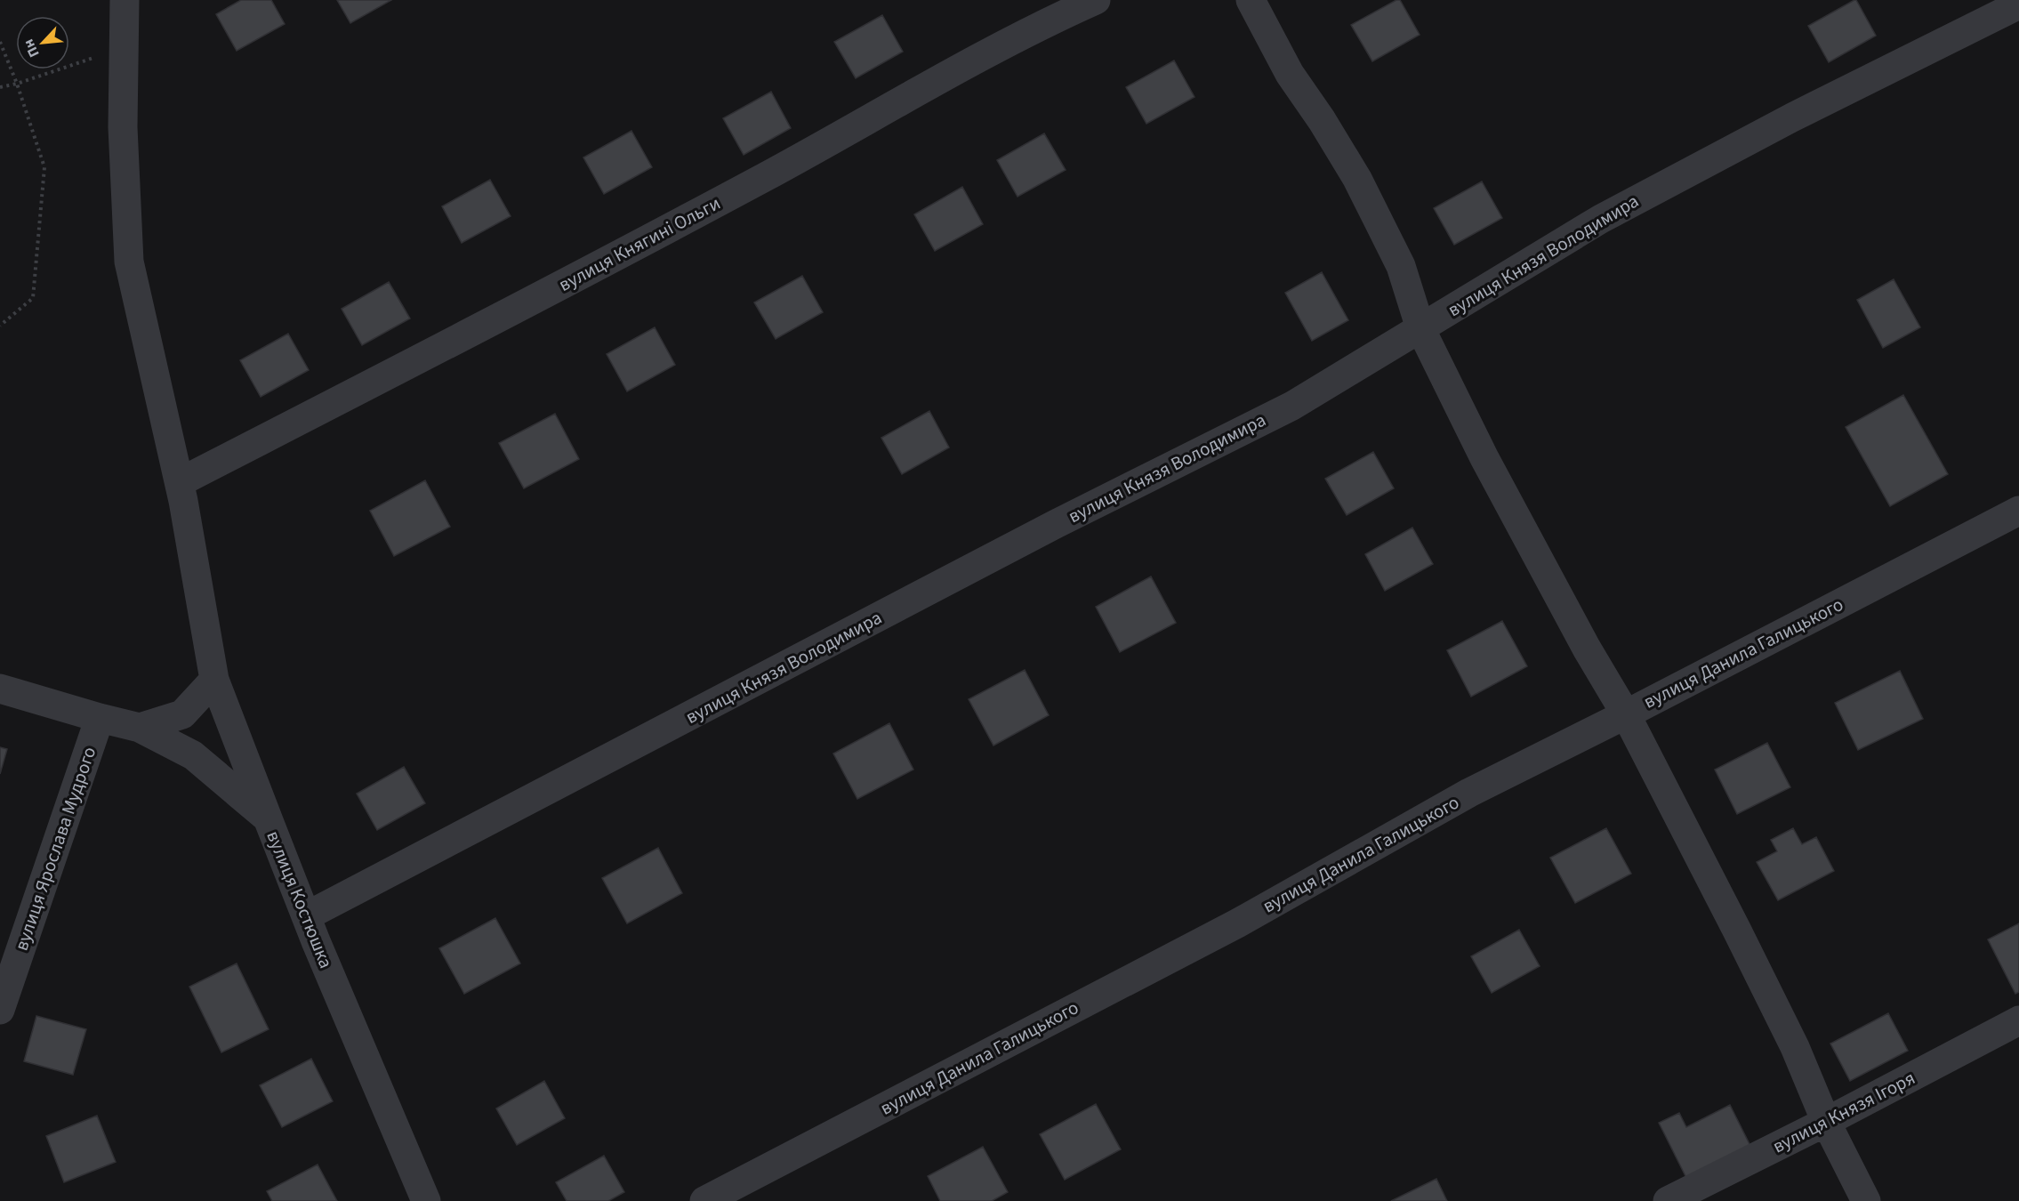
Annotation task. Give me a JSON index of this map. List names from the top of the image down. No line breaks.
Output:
{"streets":{"street":["вулиця Княгині Ольги","вулиця Князя Володимира","вулиця Данила Галицького","вулиця Ярослава Мудрого","вулиця Костюшка","вулиця Князя Ігоря"]},"crossings":[["вулиця Князя Володимира","вулиця Костюшка"],["вулиця Ярослава Мудрого","вулиця Костюшка"]],"north":"bottom left"}
